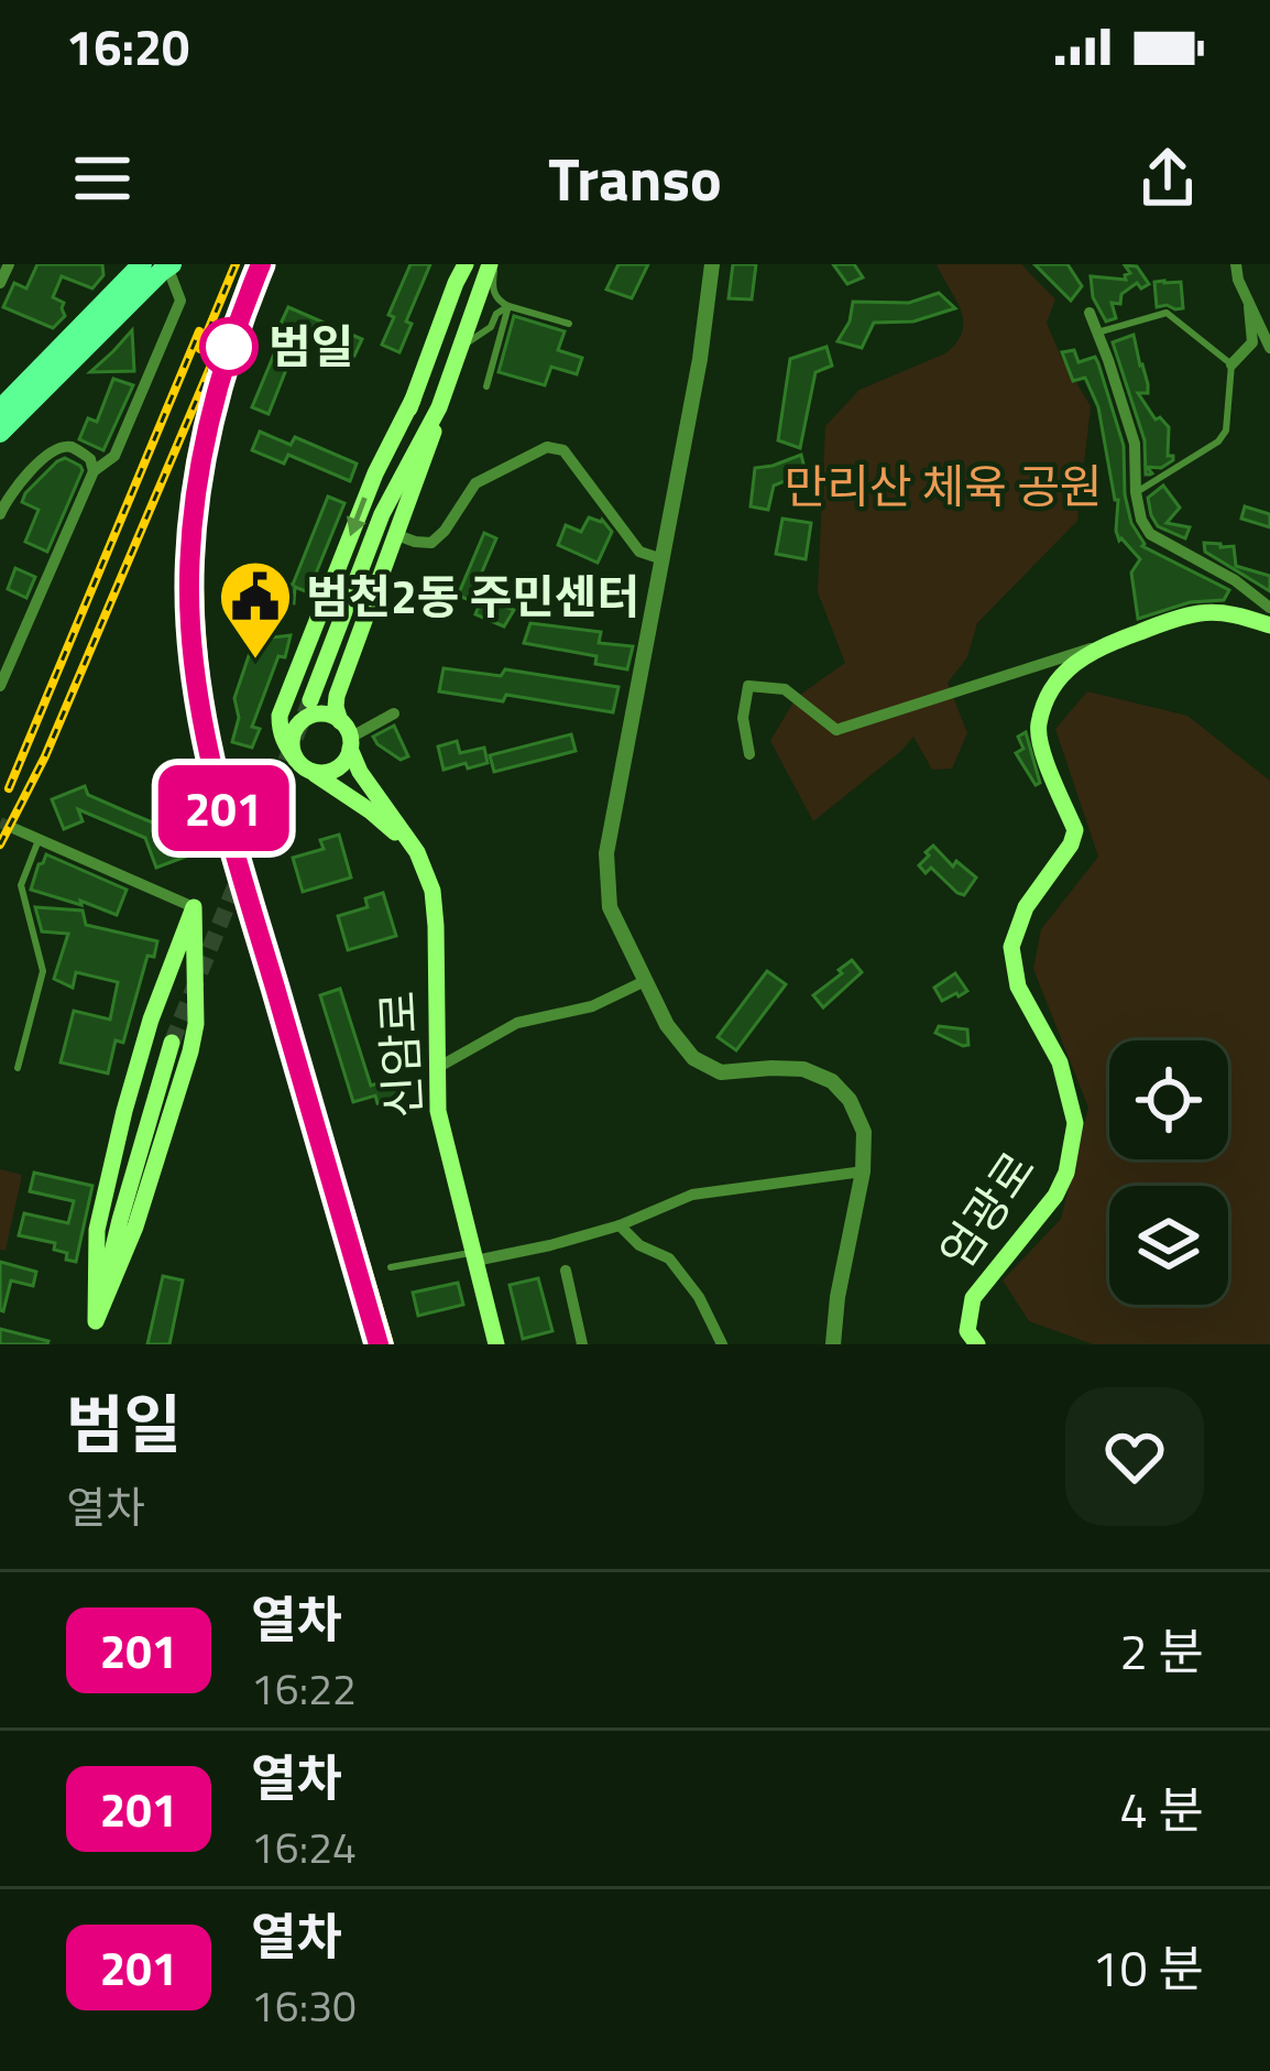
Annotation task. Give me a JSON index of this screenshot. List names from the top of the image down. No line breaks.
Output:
{"streets":{"main road":["신암로","엄광로"]},"parks":["만리산 체육 공원"],"places":{"other":["범일"],"public building":["범천2동 주민센터"]},"page":{"status":"16:20","header":"Transo","on_map":"201","heading":["범일","열차"],"list":[{"mark":"201","name":"열차","note":"16:22","value":"2 분"},{"mark":"201","name":"열차","note":"16:24","value":"4 분"},{"mark":"201","name":"열차","note":"16:30","value":"10 분"}]}}
